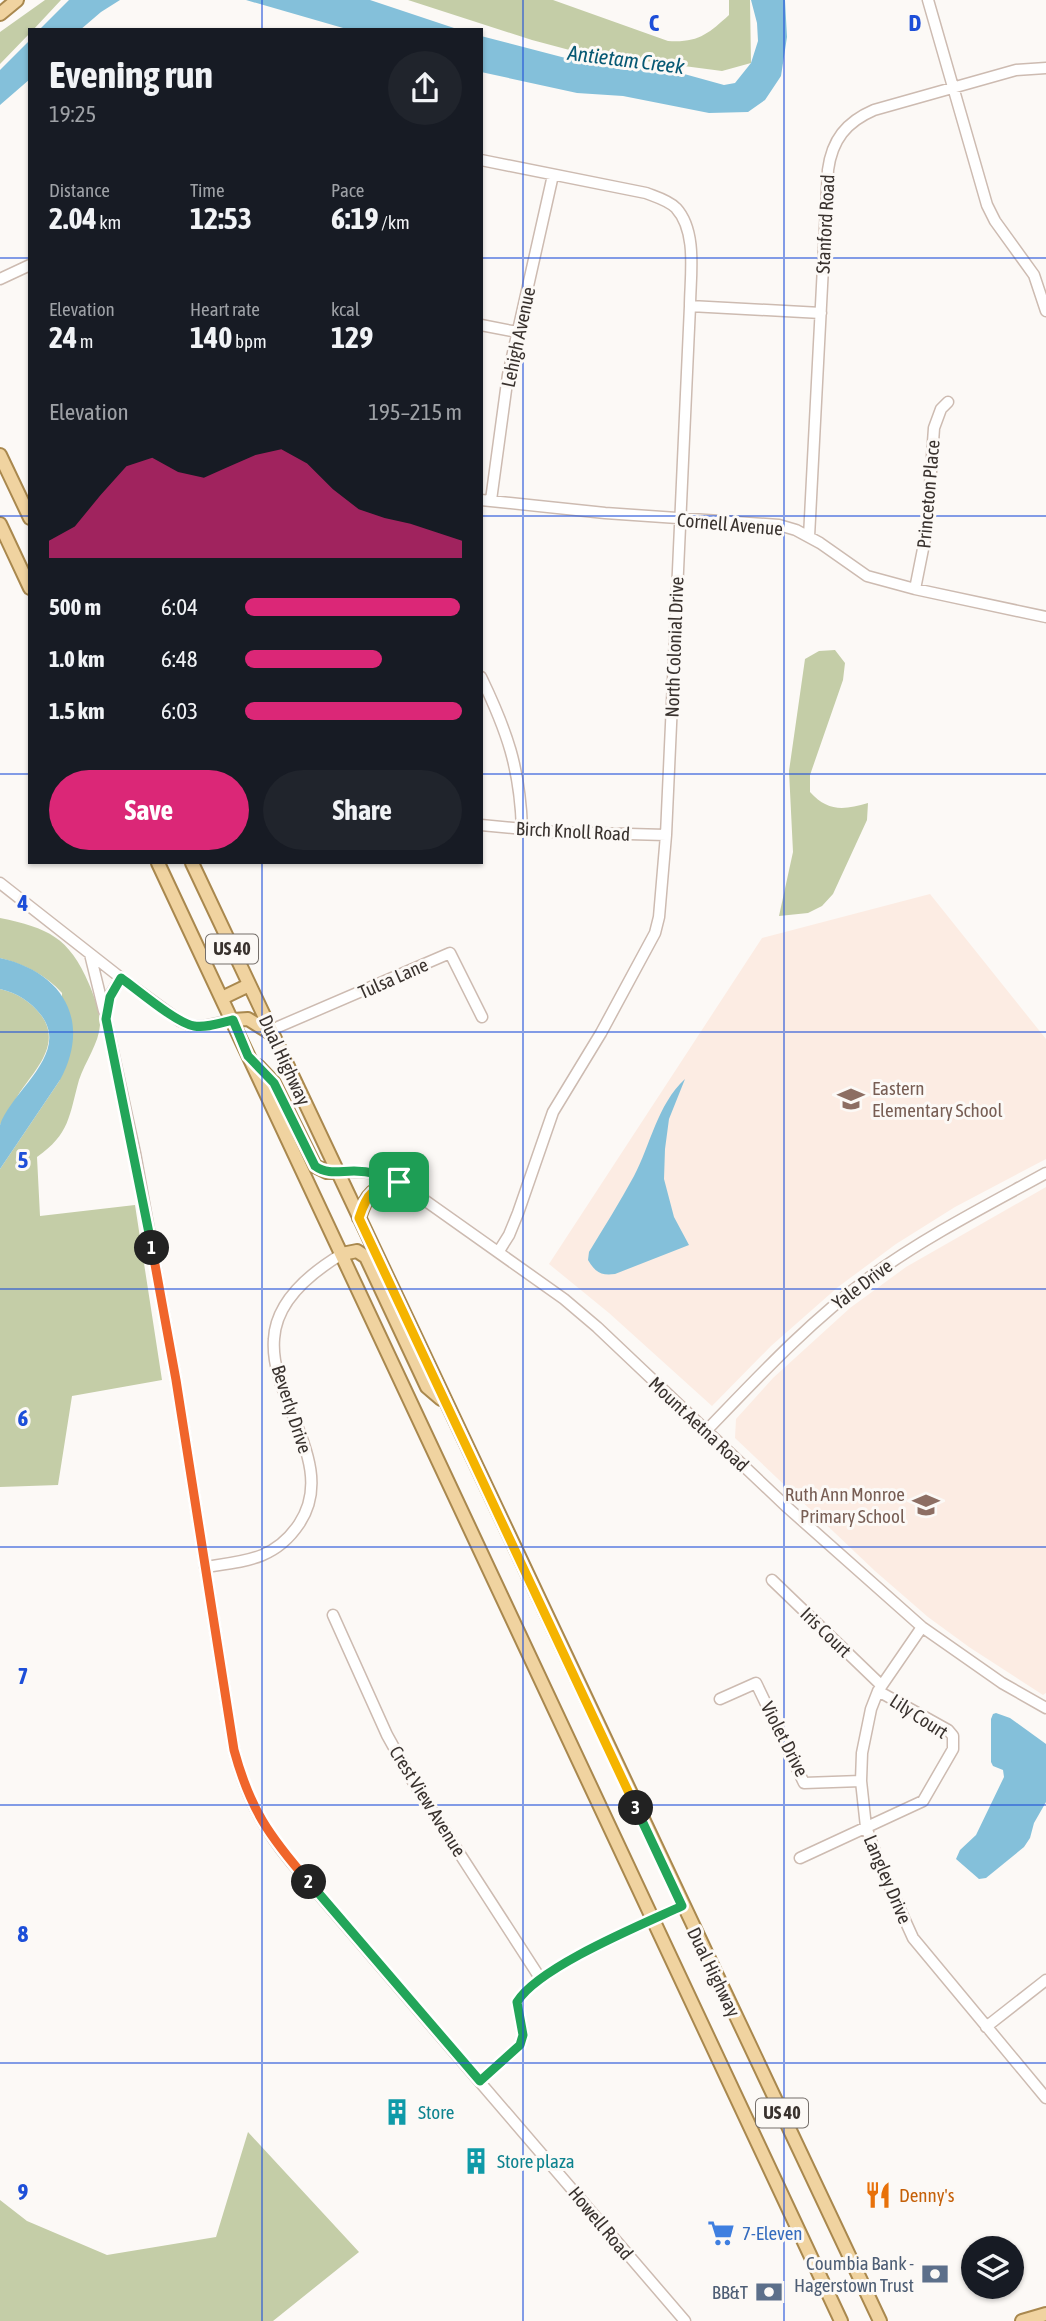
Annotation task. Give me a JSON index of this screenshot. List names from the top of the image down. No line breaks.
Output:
{"streets":{"main road":["US 40","Dual Highway"],"street":["Stanford Road","Lehigh Avenue","Princeton Place","Cornell Avenue","North Colonial Drive","Birch Knoll Road","Tulsa Lane","Yale Drive","Beverly Drive","Mount Aetna Road","Iris Court","Lily Court","Violet Drive","Crest View Avenue","Langley Drive","Howell Road"]},"crossings":[["Stanford Road","Cornell Avenue"],["Lehigh Avenue","Cornell Avenue"],["Lehigh Avenue","North Colonial Drive"],["Princeton Place","Cornell Avenue"],["Cornell Avenue","North Colonial Drive"],["North Colonial Drive","Birch Knoll Road"],["North Colonial Drive","Mount Aetna Road"],["Tulsa Lane","Dual Highway"],["Dual Highway","Beverly Drive"],["Dual Highway","Mount Aetna Road"],["Yale Drive","Mount Aetna Road"],["Beverly Drive","Howell Road"],["Mount Aetna Road","Langley Drive"],["Iris Court","Lily Court"],["Iris Court","Langley Drive"],["Lily Court","Langley Drive"],["Violet Drive","Langley Drive"]],"water":["Antietam Creek"],"places":{"school or university":["Eastern Elementary School","Ruth Ann Monroe Primary School"],"building":["Store","Store plaza"],"restaurant":["Denny's"],"supermarket":["7-Eleven"],"bank":["Coumbia Bank - Hagerstown Trust","BB&T"]},"page":{"heading":["Evening run","19:25"],"stats":[["Distance","2.04 km"],["Time","12:53"],["Pace","6:19 /km"],["Elevation","24 m"],["Heart rate","140 bpm"],["kcal","129"]],"chart":["Elevation","195–215 m"],"list":[{"name":"500 m","note":"6:04"},{"name":"1.0 km","note":"6:48"},{"name":"1.5 km","note":"6:03"}],"buttons":["Save","Share"],"pins":["1","3","2"]},"grid":{"columns":["C","D"],"rows":["4","5","6","7","8","9"]}}
